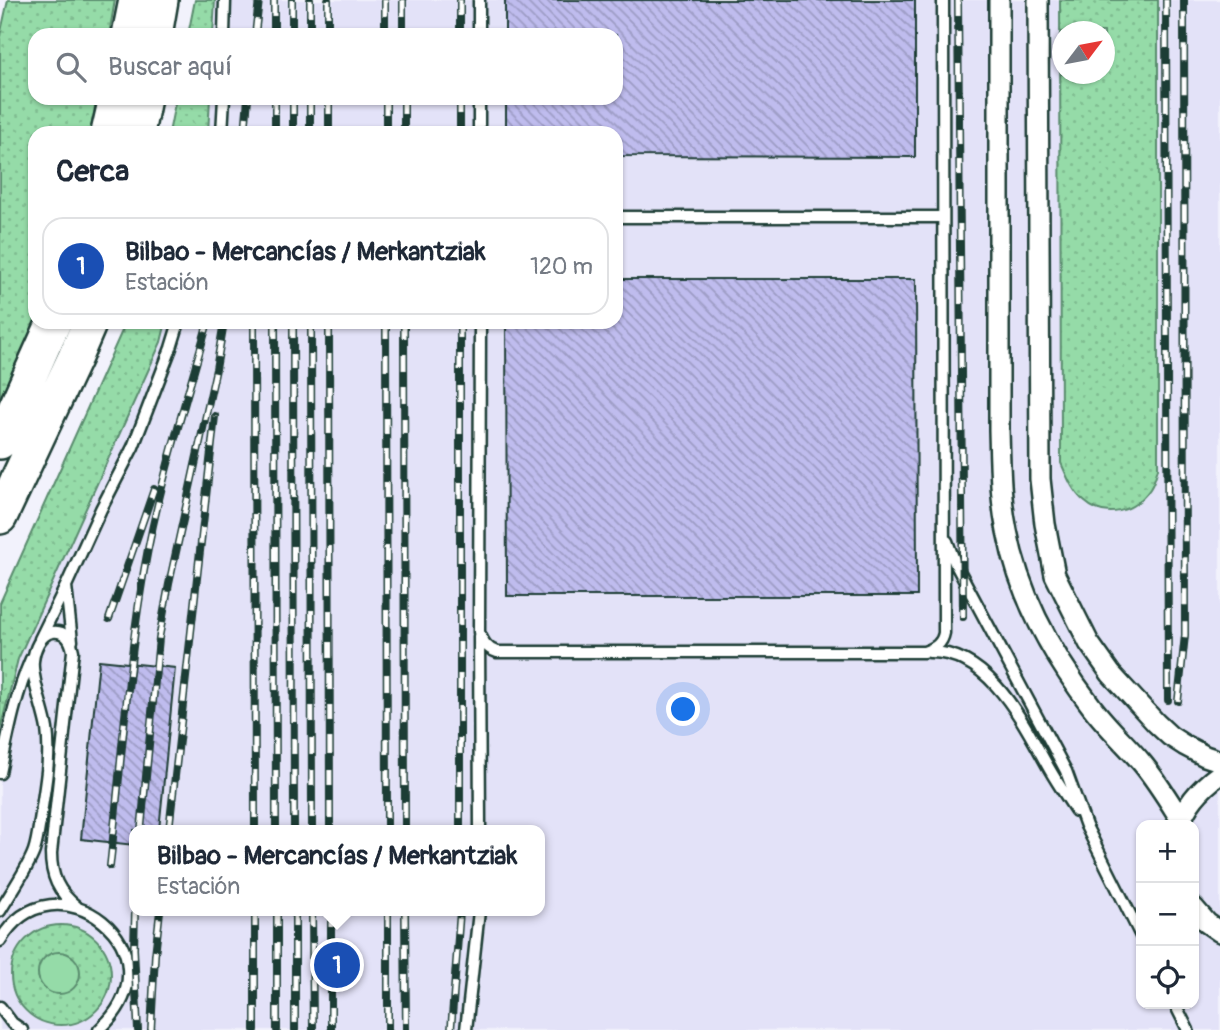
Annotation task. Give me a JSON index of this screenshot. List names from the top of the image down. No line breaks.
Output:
{"north":"top right","page":{"search":"Buscar aquí","heading":"Cerca","list":[{"mark":"1","name":"Bilbao - Mercancías / Merkantziak","note":"Estación","value":"120 m"}],"map_buttons":["+","−"],"popup":["Bilbao - Mercancías / Merkantziak","Estación"],"pins":"1"}}
